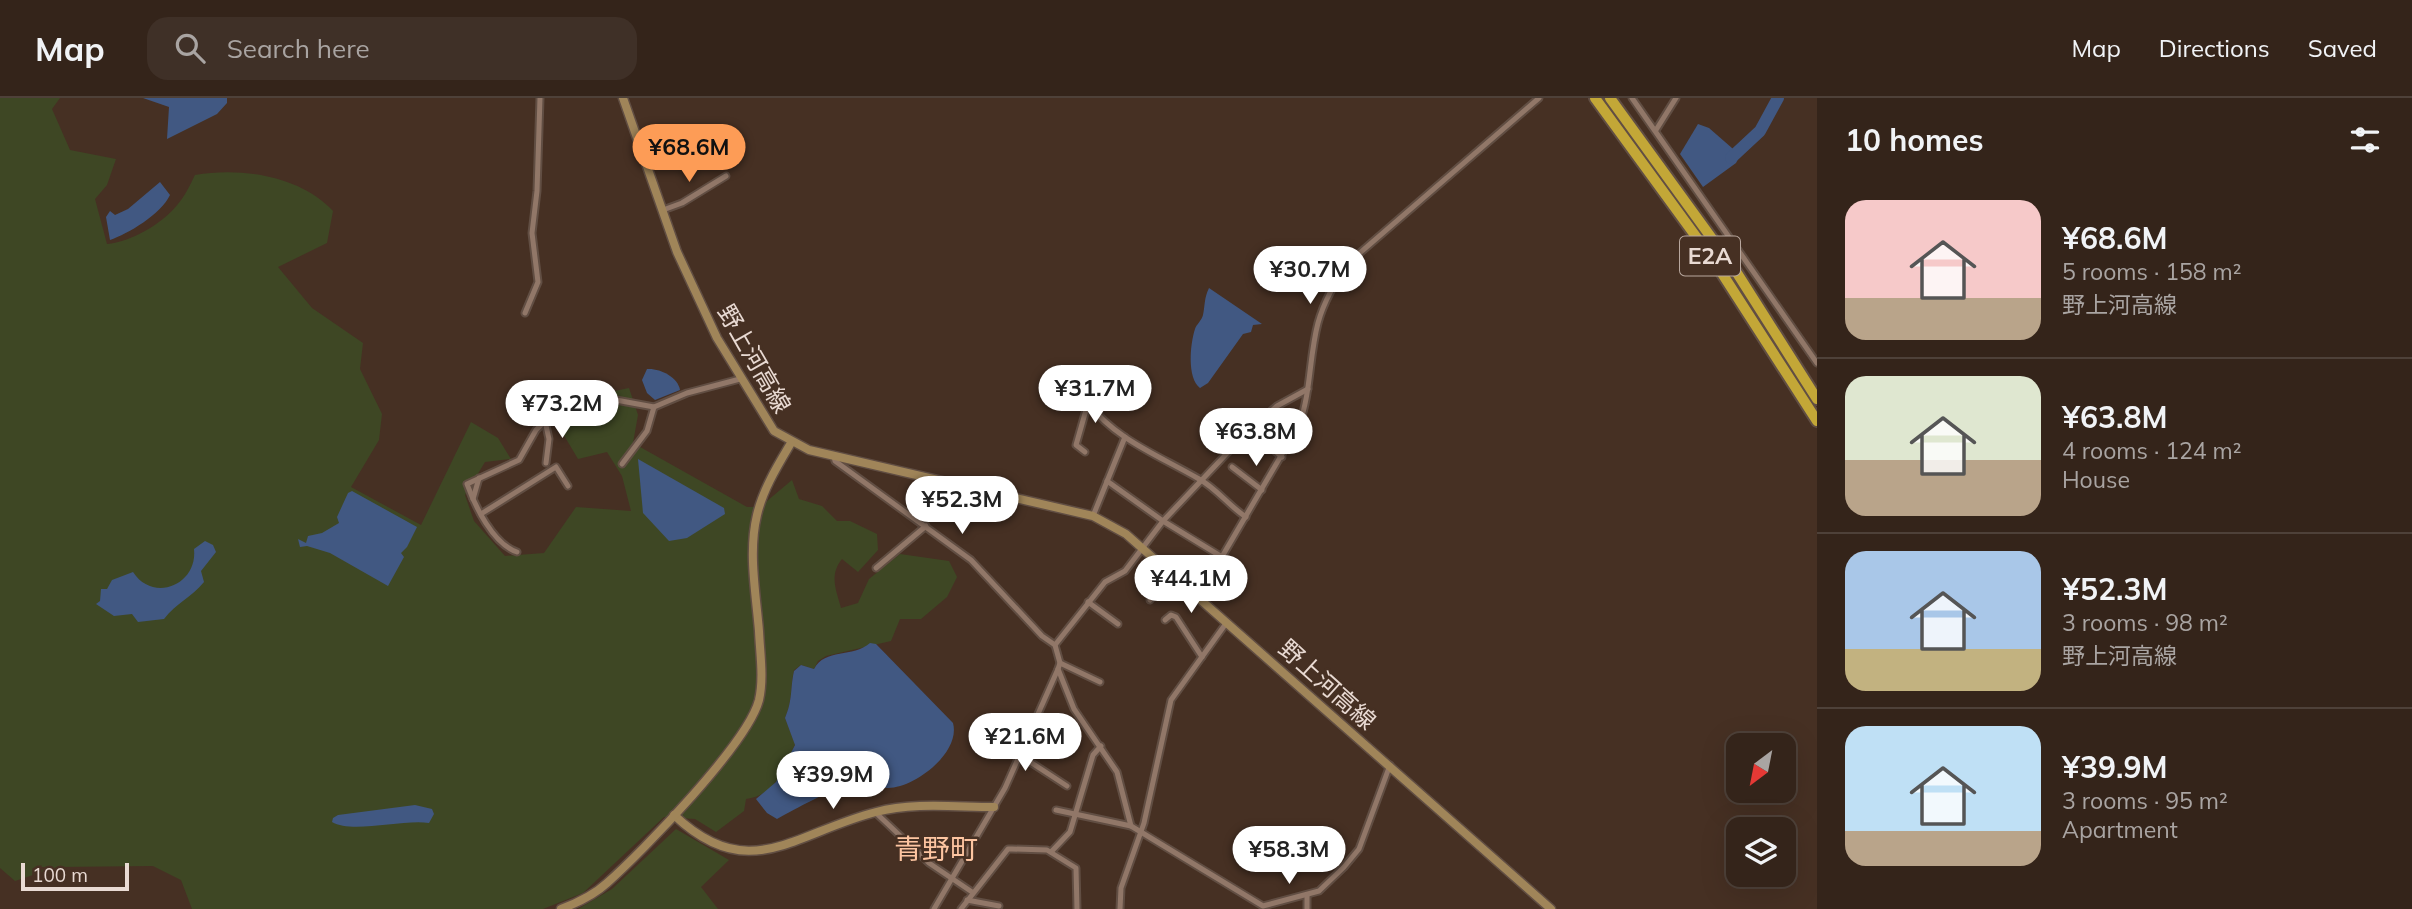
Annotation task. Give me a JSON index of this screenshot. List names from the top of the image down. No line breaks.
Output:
{"streets":{"highway":["E2A"],"main road":["野上河高線"]},"districts":["青野町"],"scale_bar":"100 m","north":"bottom left","page":{"header":"Map","search":"Search here","nav":["Map","Directions","Saved"],"heading":"10 homes","price":["¥68.6M","¥30.7M","¥31.7M","¥73.2M","¥63.8M","¥52.3M","¥44.1M","¥21.6M","¥39.9M","¥58.3M"],"list":[{"name":"¥68.6M","note":"5 rooms · 158 m² · 野上河高線"},{"name":"¥63.8M","note":"4 rooms · 124 m² · House"},{"name":"¥52.3M","note":"3 rooms · 98 m² · 野上河高線"},{"name":"¥39.9M","note":"3 rooms · 95 m² · Apartment"}],"scale":"100 m"}}
